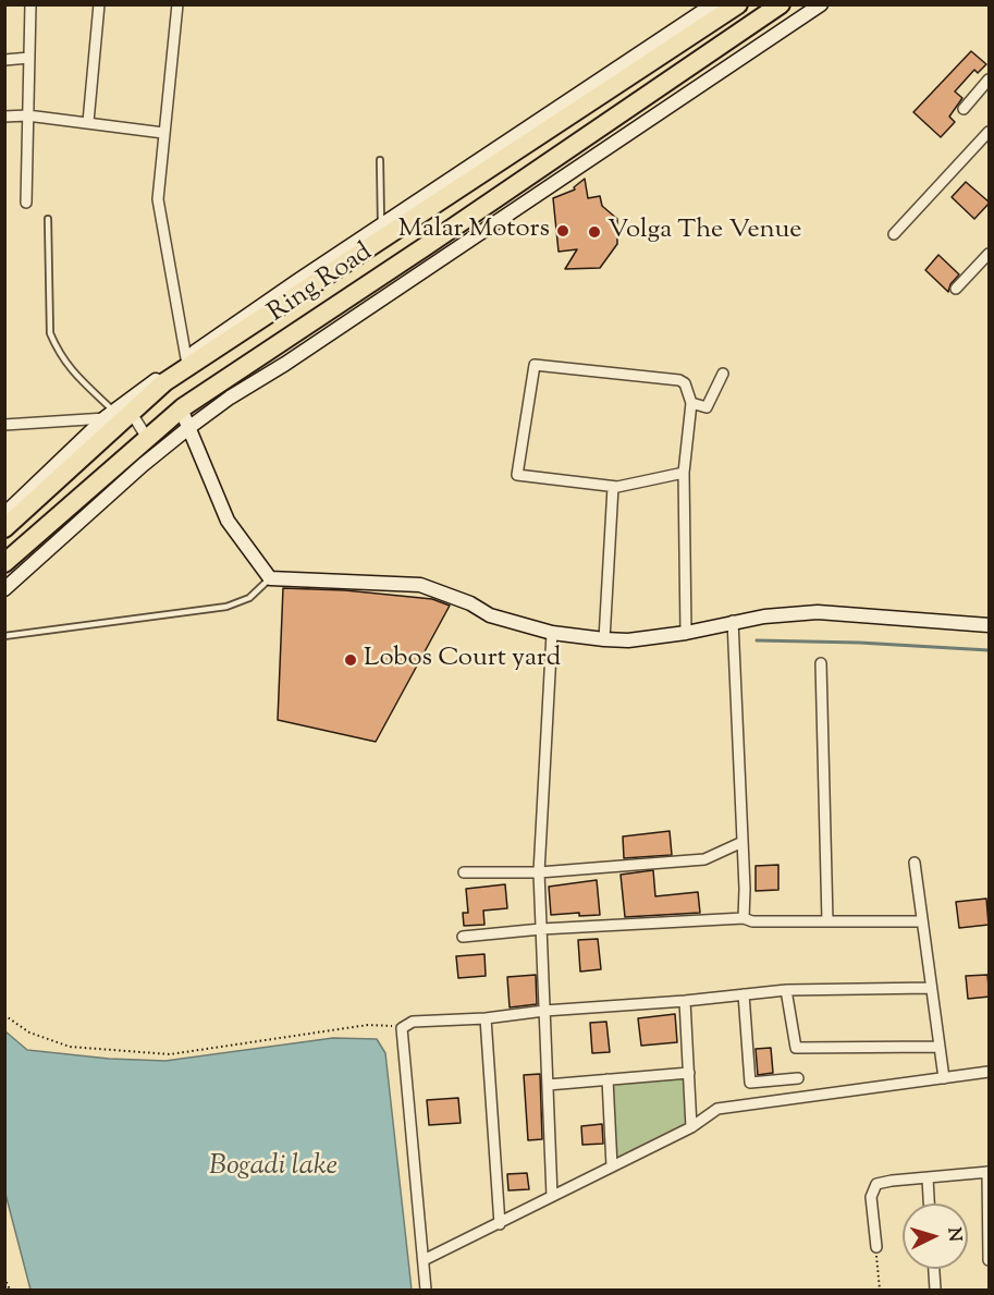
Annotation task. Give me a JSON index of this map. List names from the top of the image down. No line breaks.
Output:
{"streets":{"highway":["Ring Road"]},"water":["Bogadi lake"],"places":["Malar Motors","Volga The Venue","Lobos Court yard"],"north":"right"}
